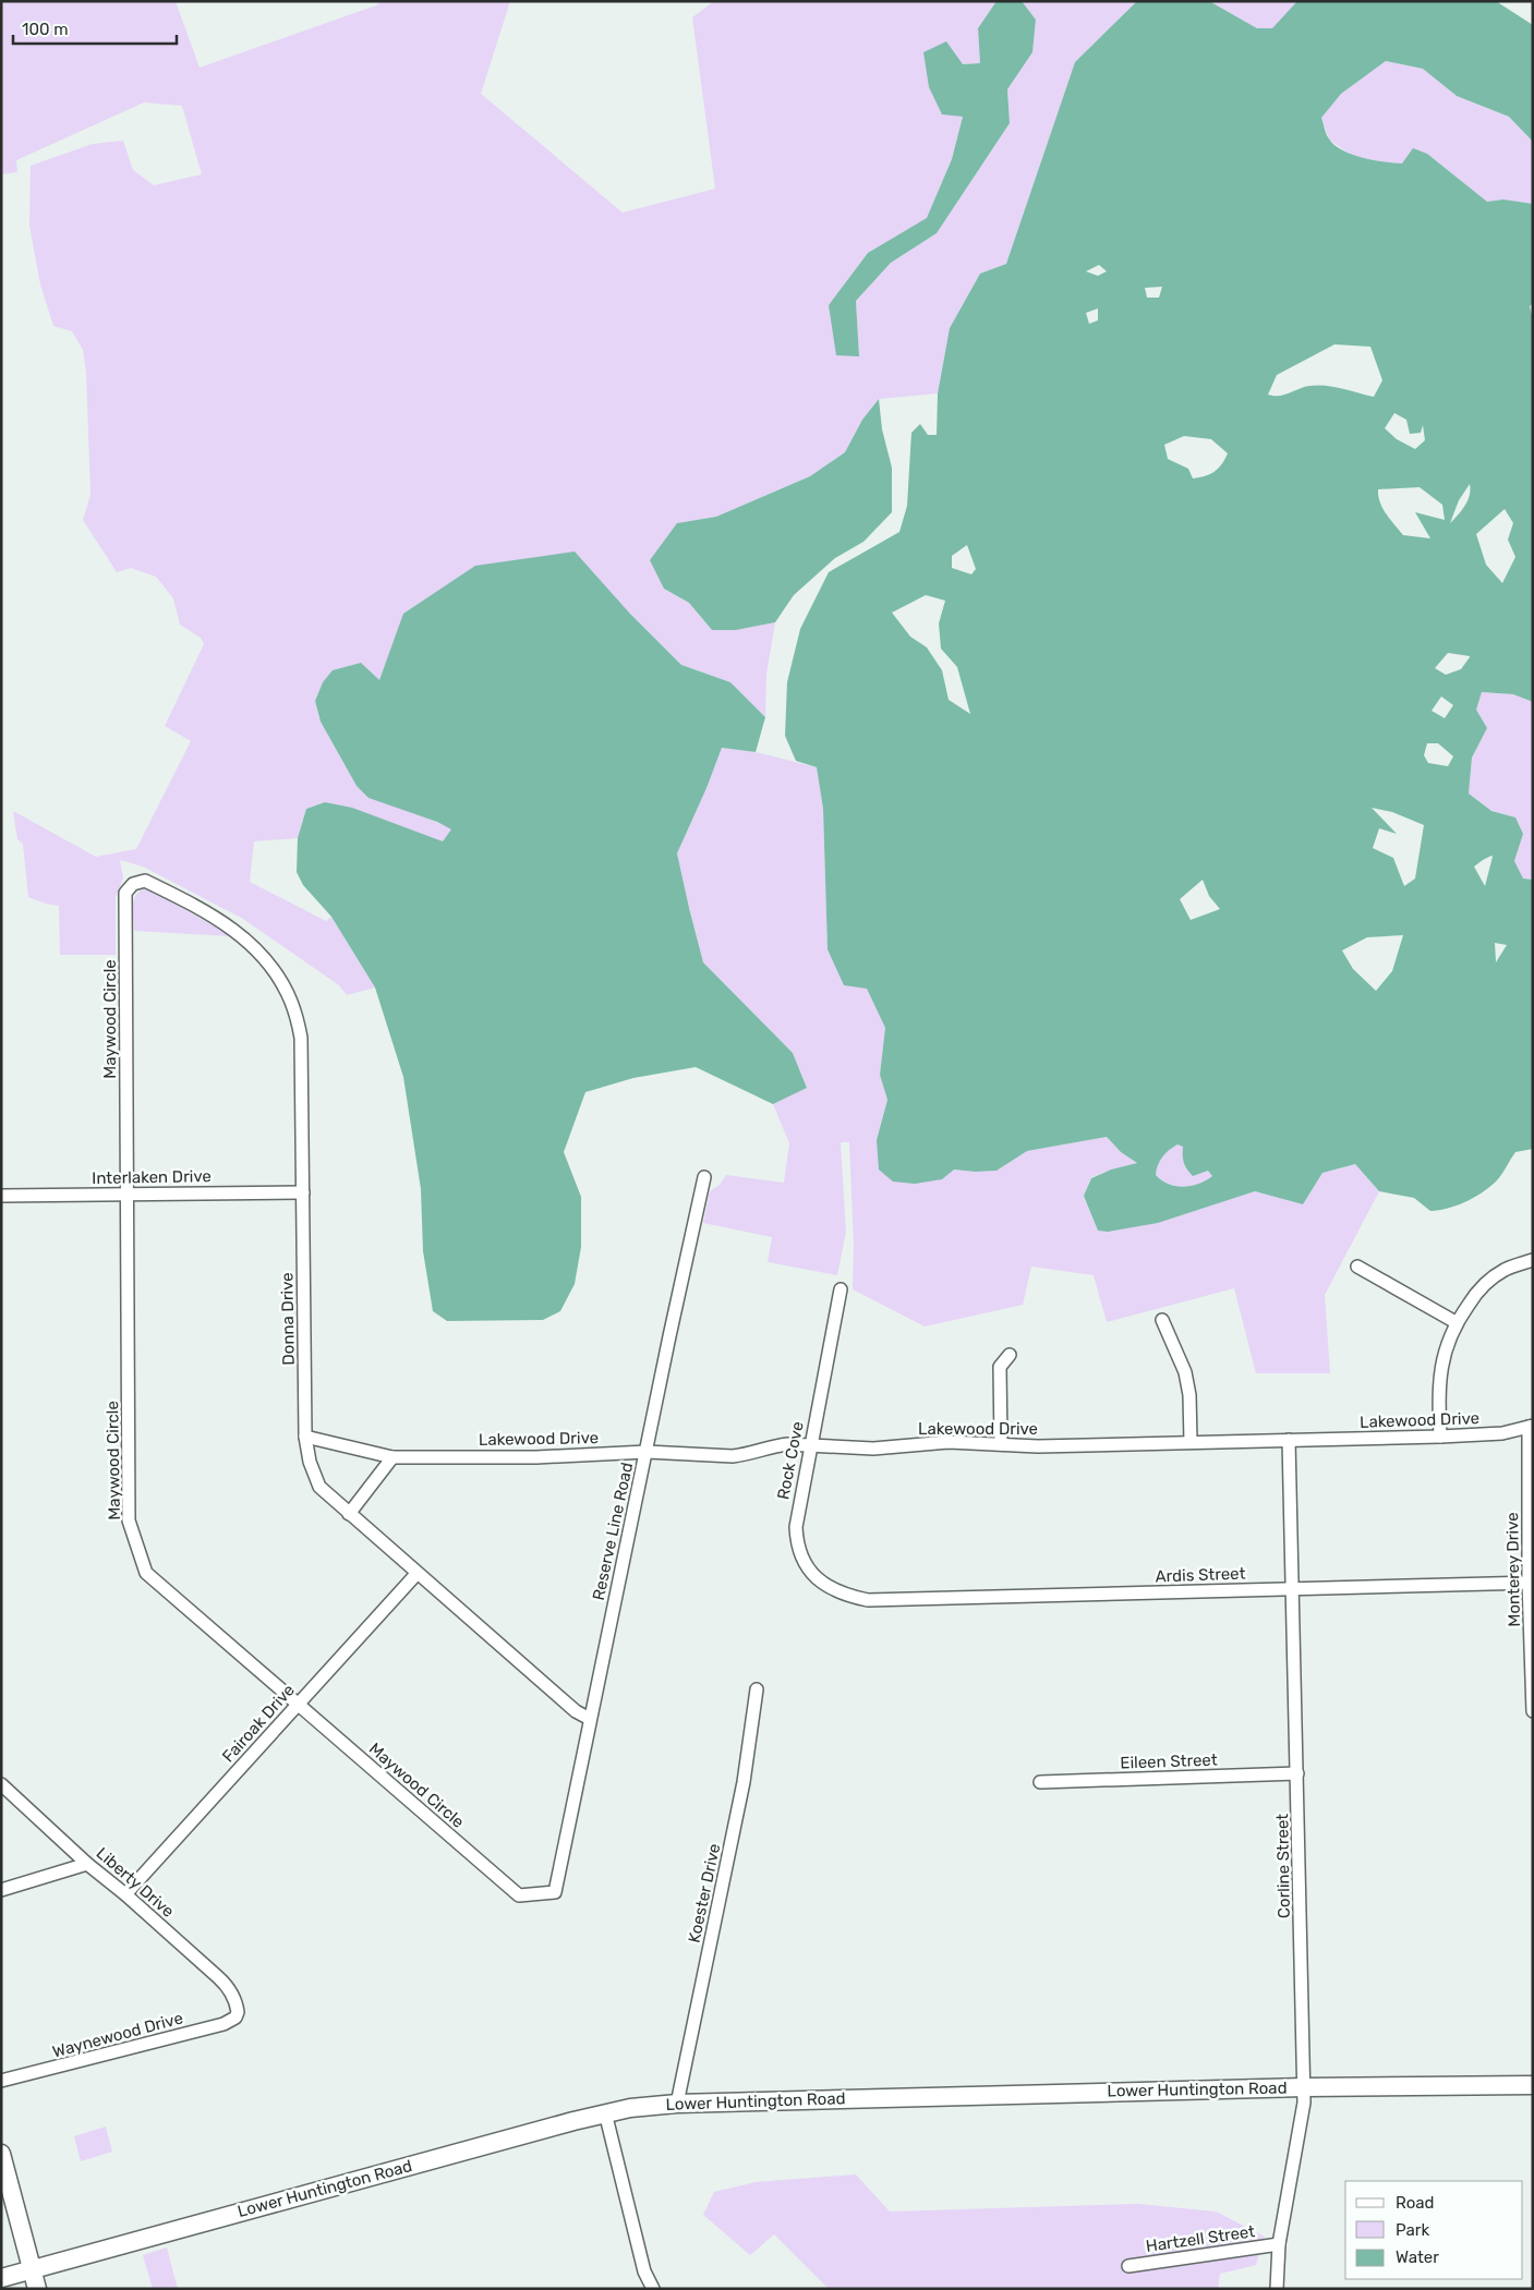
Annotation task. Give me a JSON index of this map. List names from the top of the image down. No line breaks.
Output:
{"streets":{"main road":["Lower Huntington Road"],"street":["Maywood Circle","Interlaken Drive","Donna Drive","Lakewood Drive","Rock Cove","Reserve Line Road","Monterey Drive","Ardis Street","Fairoak Drive","Eileen Street","Corline Street","Liberty Drive","Koester Drive","Waynewood Drive","Hartzell Street"]},"crossings":[["Maywood Circle","Interlaken Drive"],["Maywood Circle","Donna Drive"],["Maywood Circle","Reserve Line Road"],["Maywood Circle","Fairoak Drive"],["Interlaken Drive","Donna Drive"],["Donna Drive","Lakewood Drive"],["Donna Drive","Reserve Line Road"],["Donna Drive","Fairoak Drive"],["Lakewood Drive","Rock Cove"],["Lakewood Drive","Reserve Line Road"],["Lakewood Drive","Monterey Drive"],["Lakewood Drive","Corline Street"],["Rock Cove","Ardis Street"],["Monterey Drive","Ardis Street"],["Ardis Street","Corline Street"],["Fairoak Drive","Liberty Drive"],["Eileen Street","Corline Street"],["Corline Street","Lower Huntington Road"],["Corline Street","Hartzell Street"],["Liberty Drive","Waynewood Drive"],["Koester Drive","Lower Huntington Road"]],"legend":["Road","Park","Water"],"scale_bar":"100 m"}
